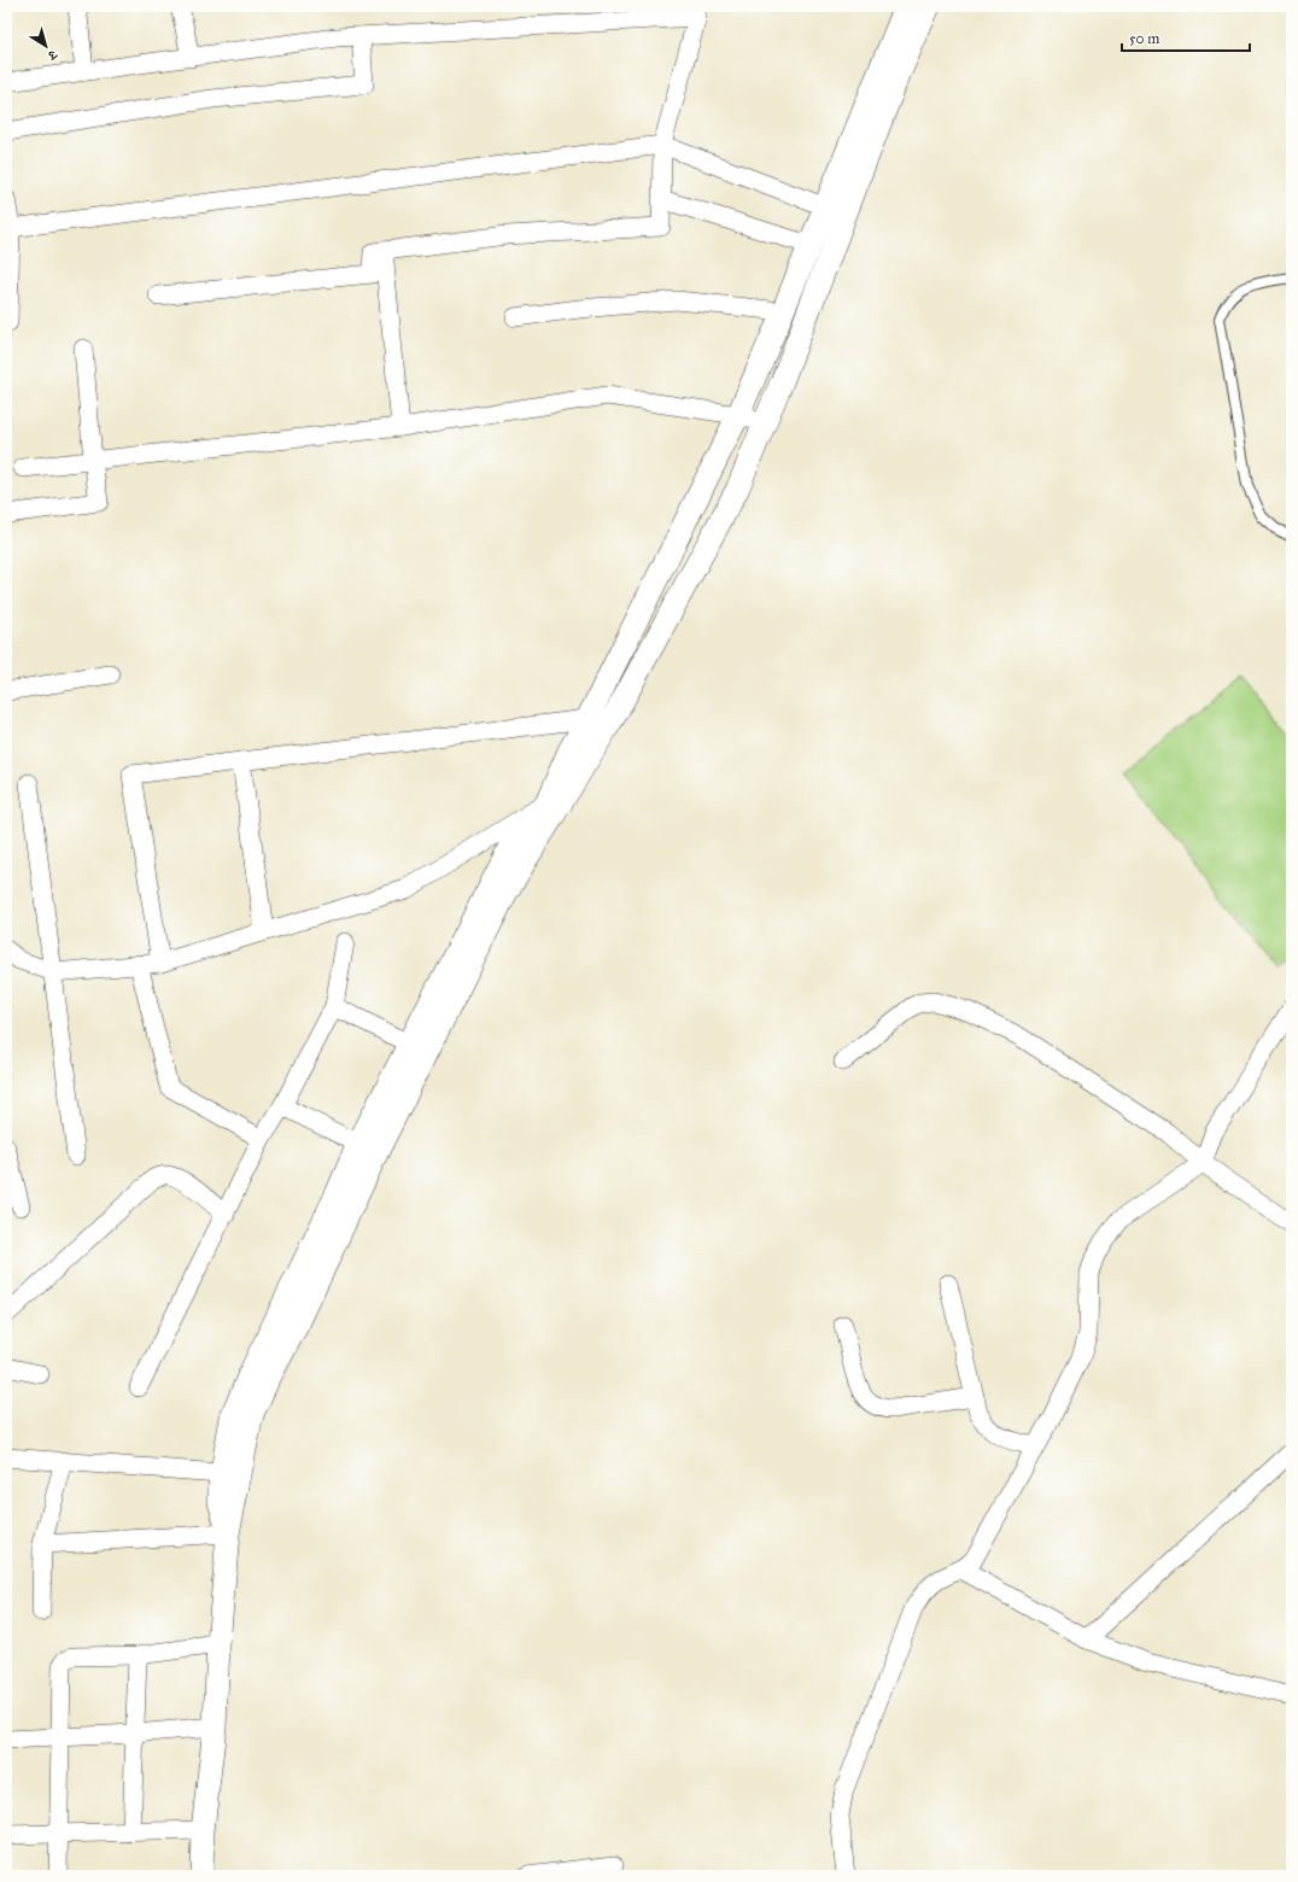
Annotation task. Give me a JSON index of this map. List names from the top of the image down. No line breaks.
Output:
{"scale_bar":"50 m","north":"bottom right"}
